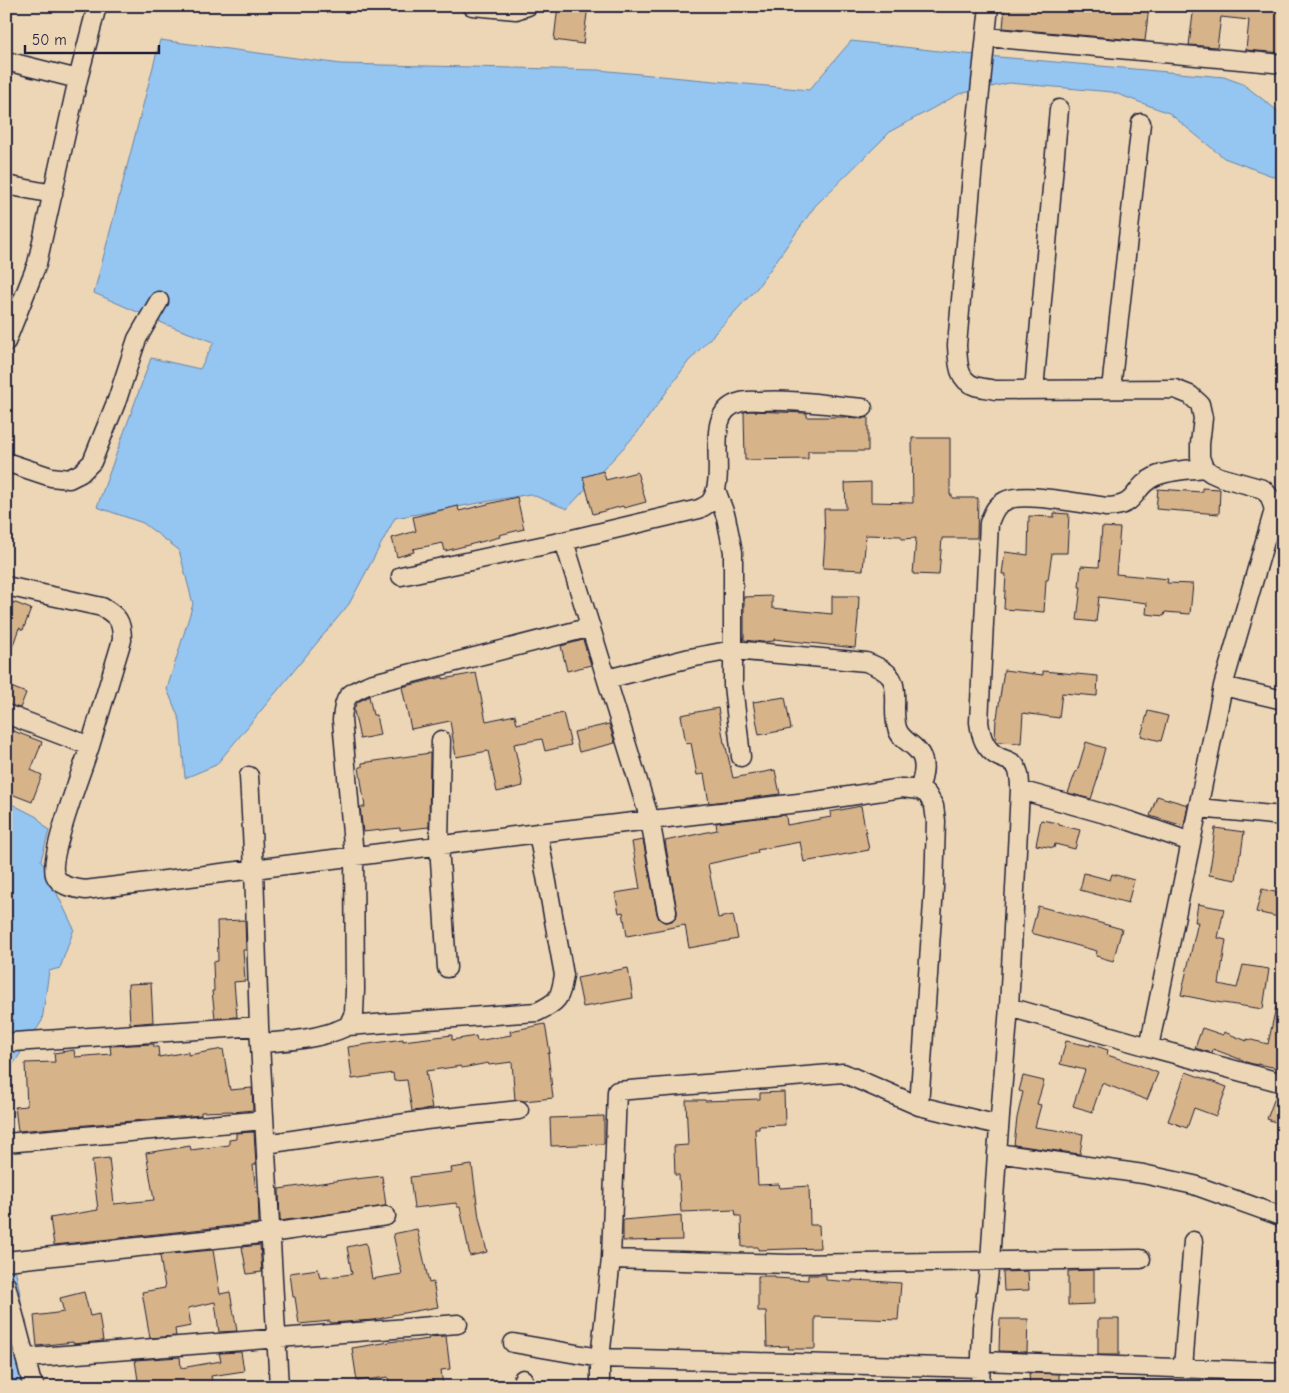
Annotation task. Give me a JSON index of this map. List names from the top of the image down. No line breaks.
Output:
{"scale_bar":"50 m"}
